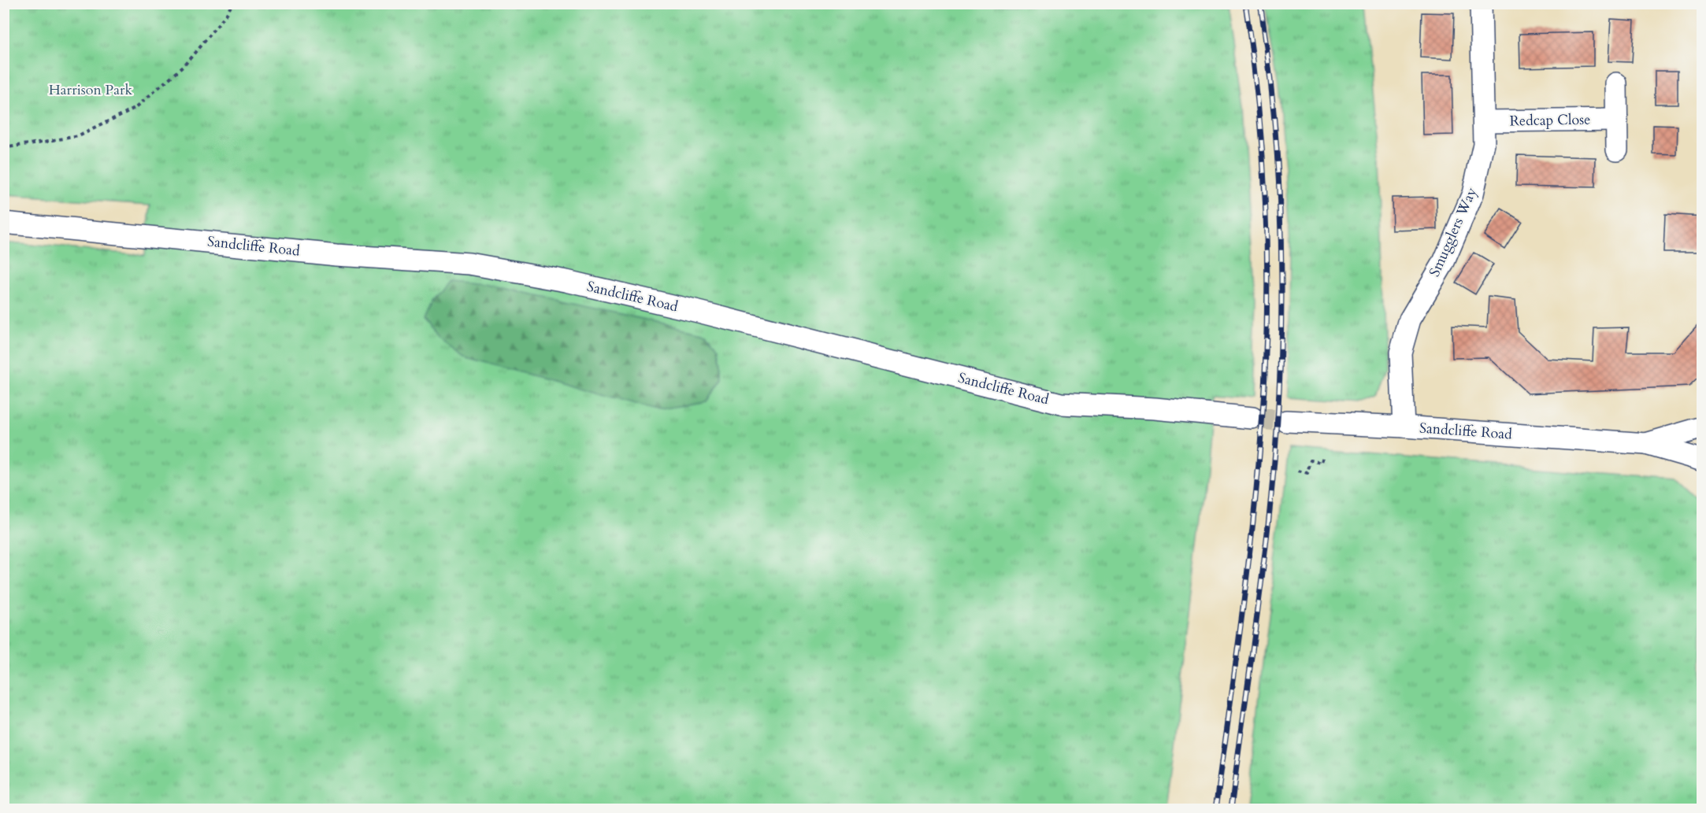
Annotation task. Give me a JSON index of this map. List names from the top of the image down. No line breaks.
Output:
{"streets":{"street":["Redcap Close","Smugglers Way","Sandcliffe Road"]},"crossings":[["Redcap Close","Smugglers Way"],["Smugglers Way","Sandcliffe Road"]],"parks":["Harrison Park"]}
